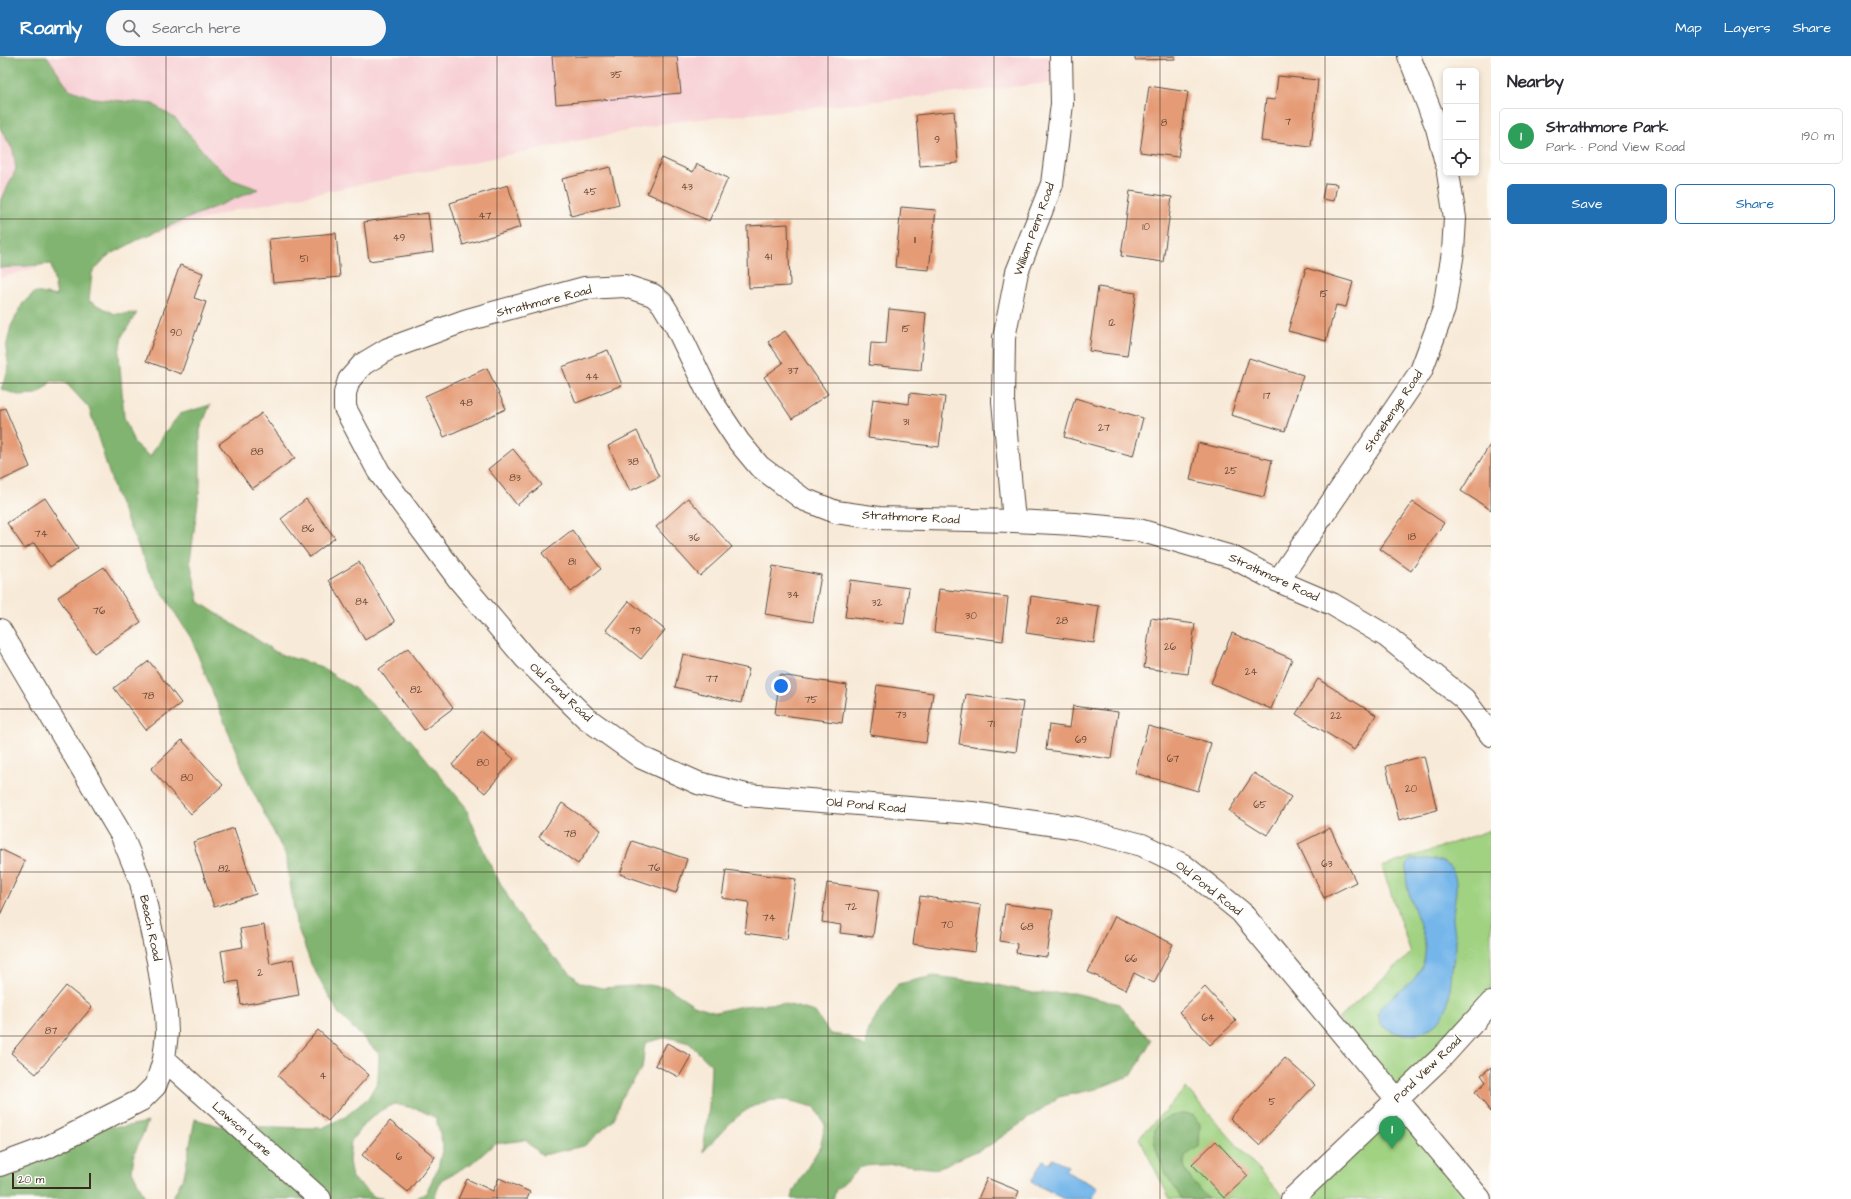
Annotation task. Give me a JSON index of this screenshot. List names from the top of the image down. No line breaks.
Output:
{"streets":{"street":["William Penn Road","Strathmore Road","Stonehenge Road","Old Pond Road","Beach Road","Pond View Road","Lawson Lane"]},"crossings":[["William Penn Road","Strathmore Road"],["Strathmore Road","Stonehenge Road"],["Strathmore Road","Old Pond Road"],["Old Pond Road","Pond View Road"],["Beach Road","Lawson Lane"]],"house_numbers":["35","7","8","9","43","45","47","10","49","11","41","51","15","12","15","90","37","44","17","48","31","27","88","38","25","83","86","74","18","36","81","34","84","32","76","30","28","79","26","24","77","82","78","75","73","22","71","69","67","80","80","20","65","78","63","76","82","72","74","70","68","66","2","64","87","4","5","6"],"scale_bar":"20 m","page":{"header":"Roamly","search":"Search here","nav":["Map","Layers","Share"],"heading":"Nearby","map_buttons":["+","−"],"list":[{"mark":"1","name":"Strathmore Park","note":"Park · Pond View Road","value":"190 m"}],"buttons":["Save","Share"],"pins":"1","scale":"20 m"}}
